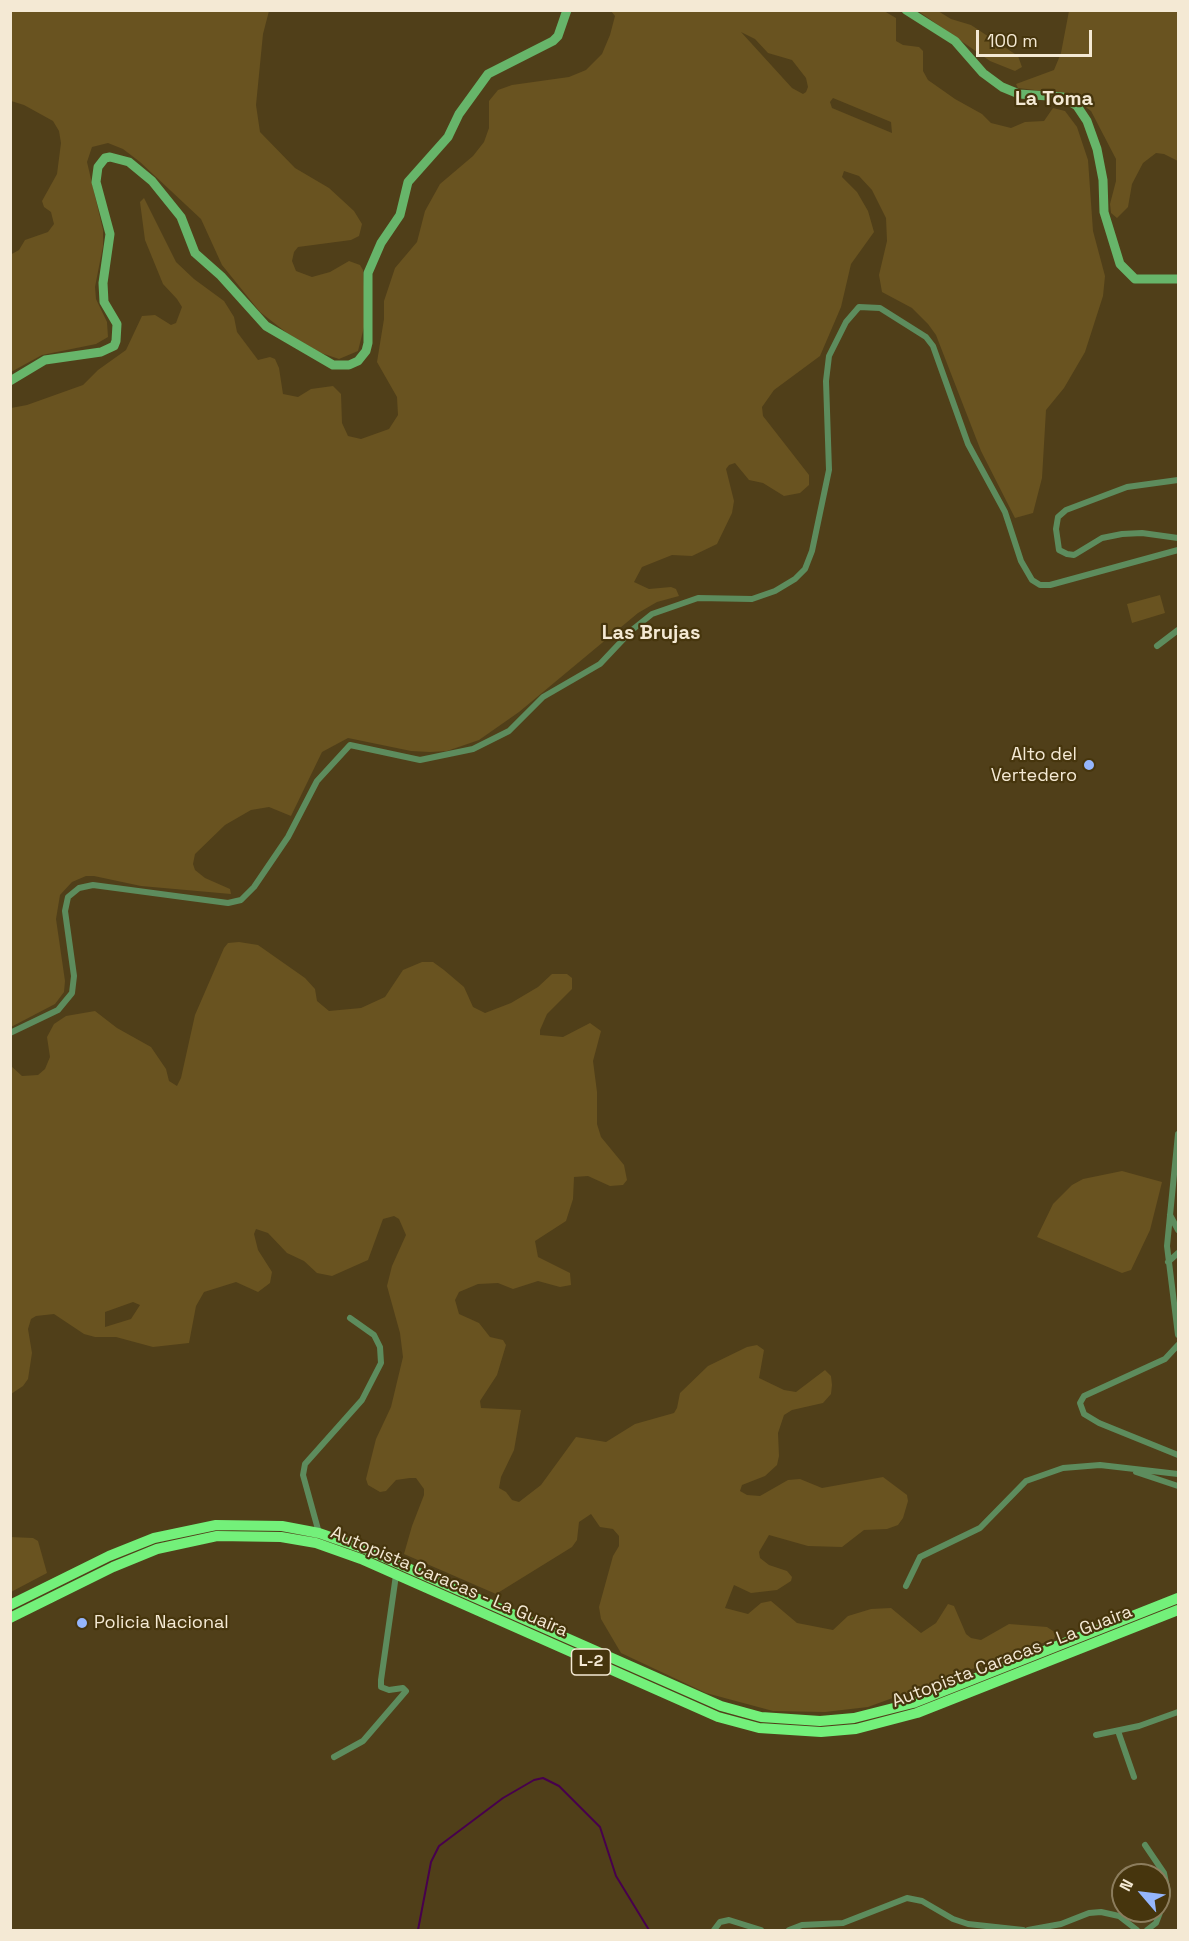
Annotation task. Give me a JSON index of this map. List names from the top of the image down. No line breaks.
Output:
{"streets":{"highway":["Autopista Caracas - La Guaira","L-2"]},"districts":["La Toma","Las Brujas"],"places":["Alto del Vertedero","Policia Nacional"],"scale_bar":"100 m","north":"top left"}
